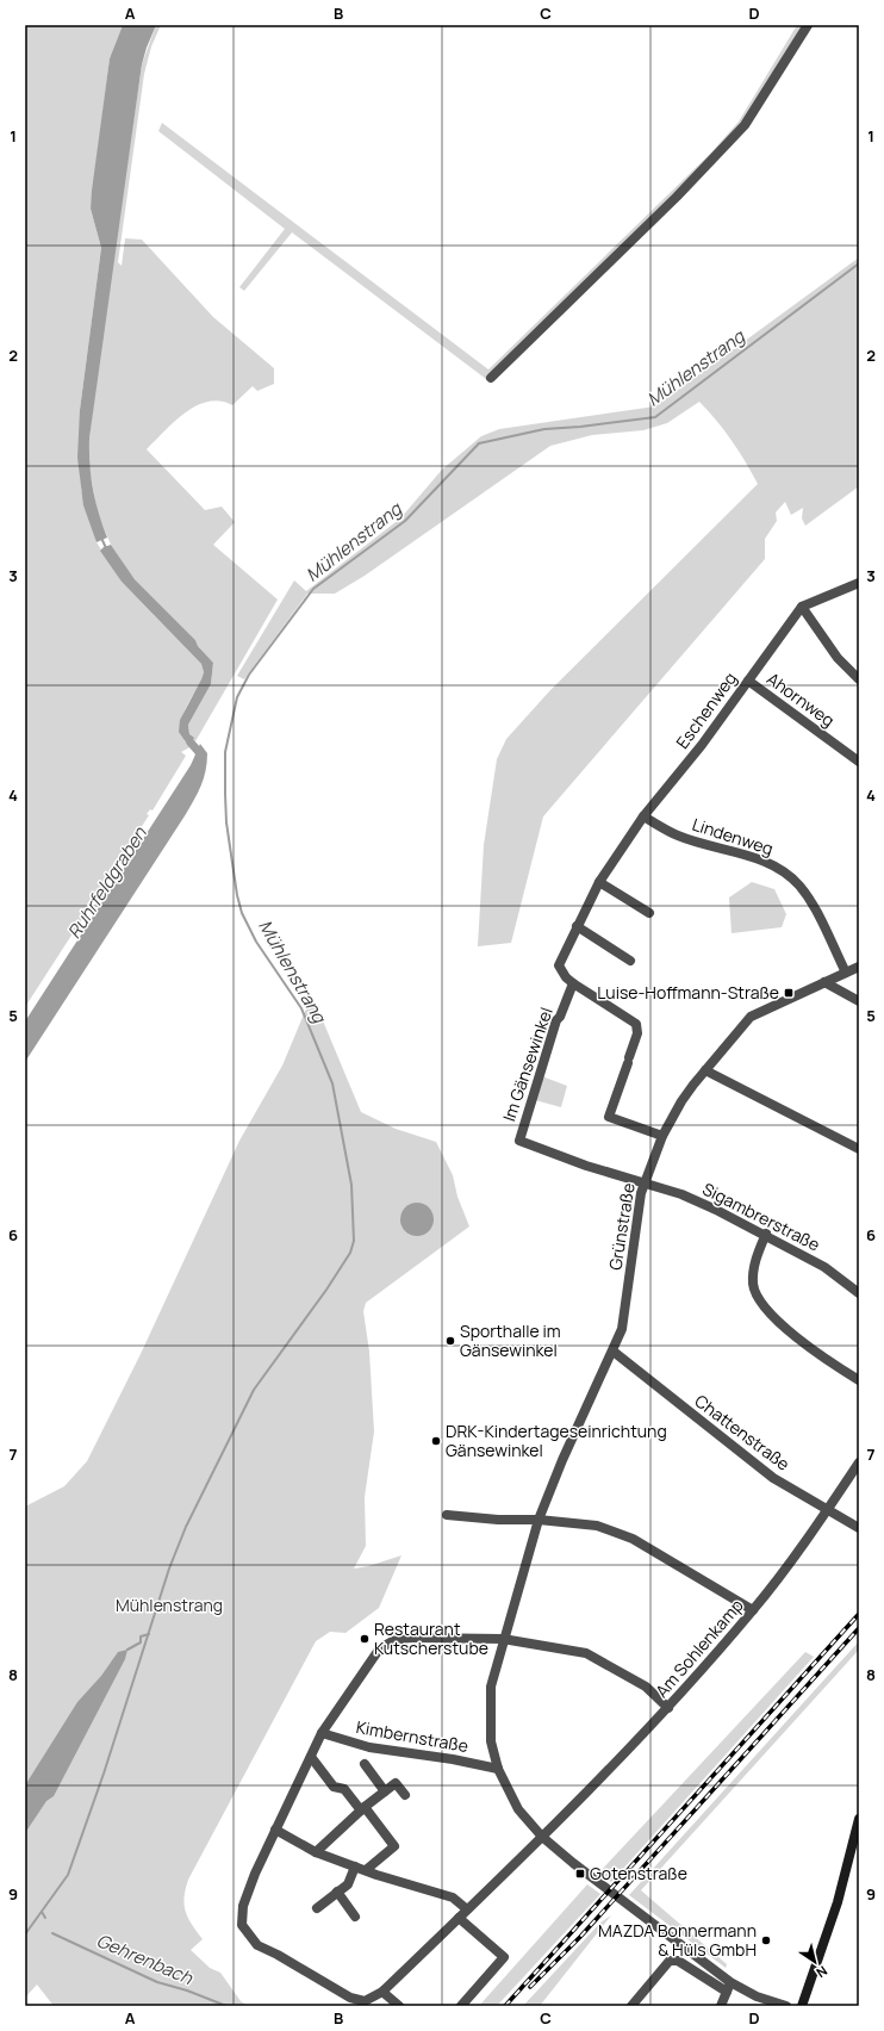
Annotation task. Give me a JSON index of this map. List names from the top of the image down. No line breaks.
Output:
{"streets":{"street":["Ahornweg","Eschenweg","Lindenweg","Im Gänsewinkel","Sigambrerstraße","Grünstraße","Chattenstraße","Am Sohlenkamp","Kimbernstraße"]},"crossings":[["Ahornweg","Eschenweg"],["Eschenweg","Lindenweg"],["Eschenweg","Im Gänsewinkel"],["Eschenweg","Grünstraße"],["Lindenweg","Grünstraße"],["Im Gänsewinkel","Sigambrerstraße"],["Im Gänsewinkel","Grünstraße"],["Sigambrerstraße","Grünstraße"],["Grünstraße","Chattenstraße"],["Grünstraße","Am Sohlenkamp"],["Grünstraße","Kimbernstraße"],["Chattenstraße","Am Sohlenkamp"]],"water":["Mühlenstrang","Ruhrfeldgraben","Gehrenbach"],"parks":["Mühlenstrang"],"places":{"transit":["Luise-Hoffmann-Straße","Gotenstraße"],"other":["Sporthalle im Gänsewinkel","DRK-Kindertageseinrichtung Gänsewinkel","Restaurant Kutscherstube","MAZDA Bonnermann & Hüls GmbH"]},"north":"bottom right","grid":{"columns":["A","B","C","D"],"rows":["1","2","3","4","5","6","7","8","9"]}}
